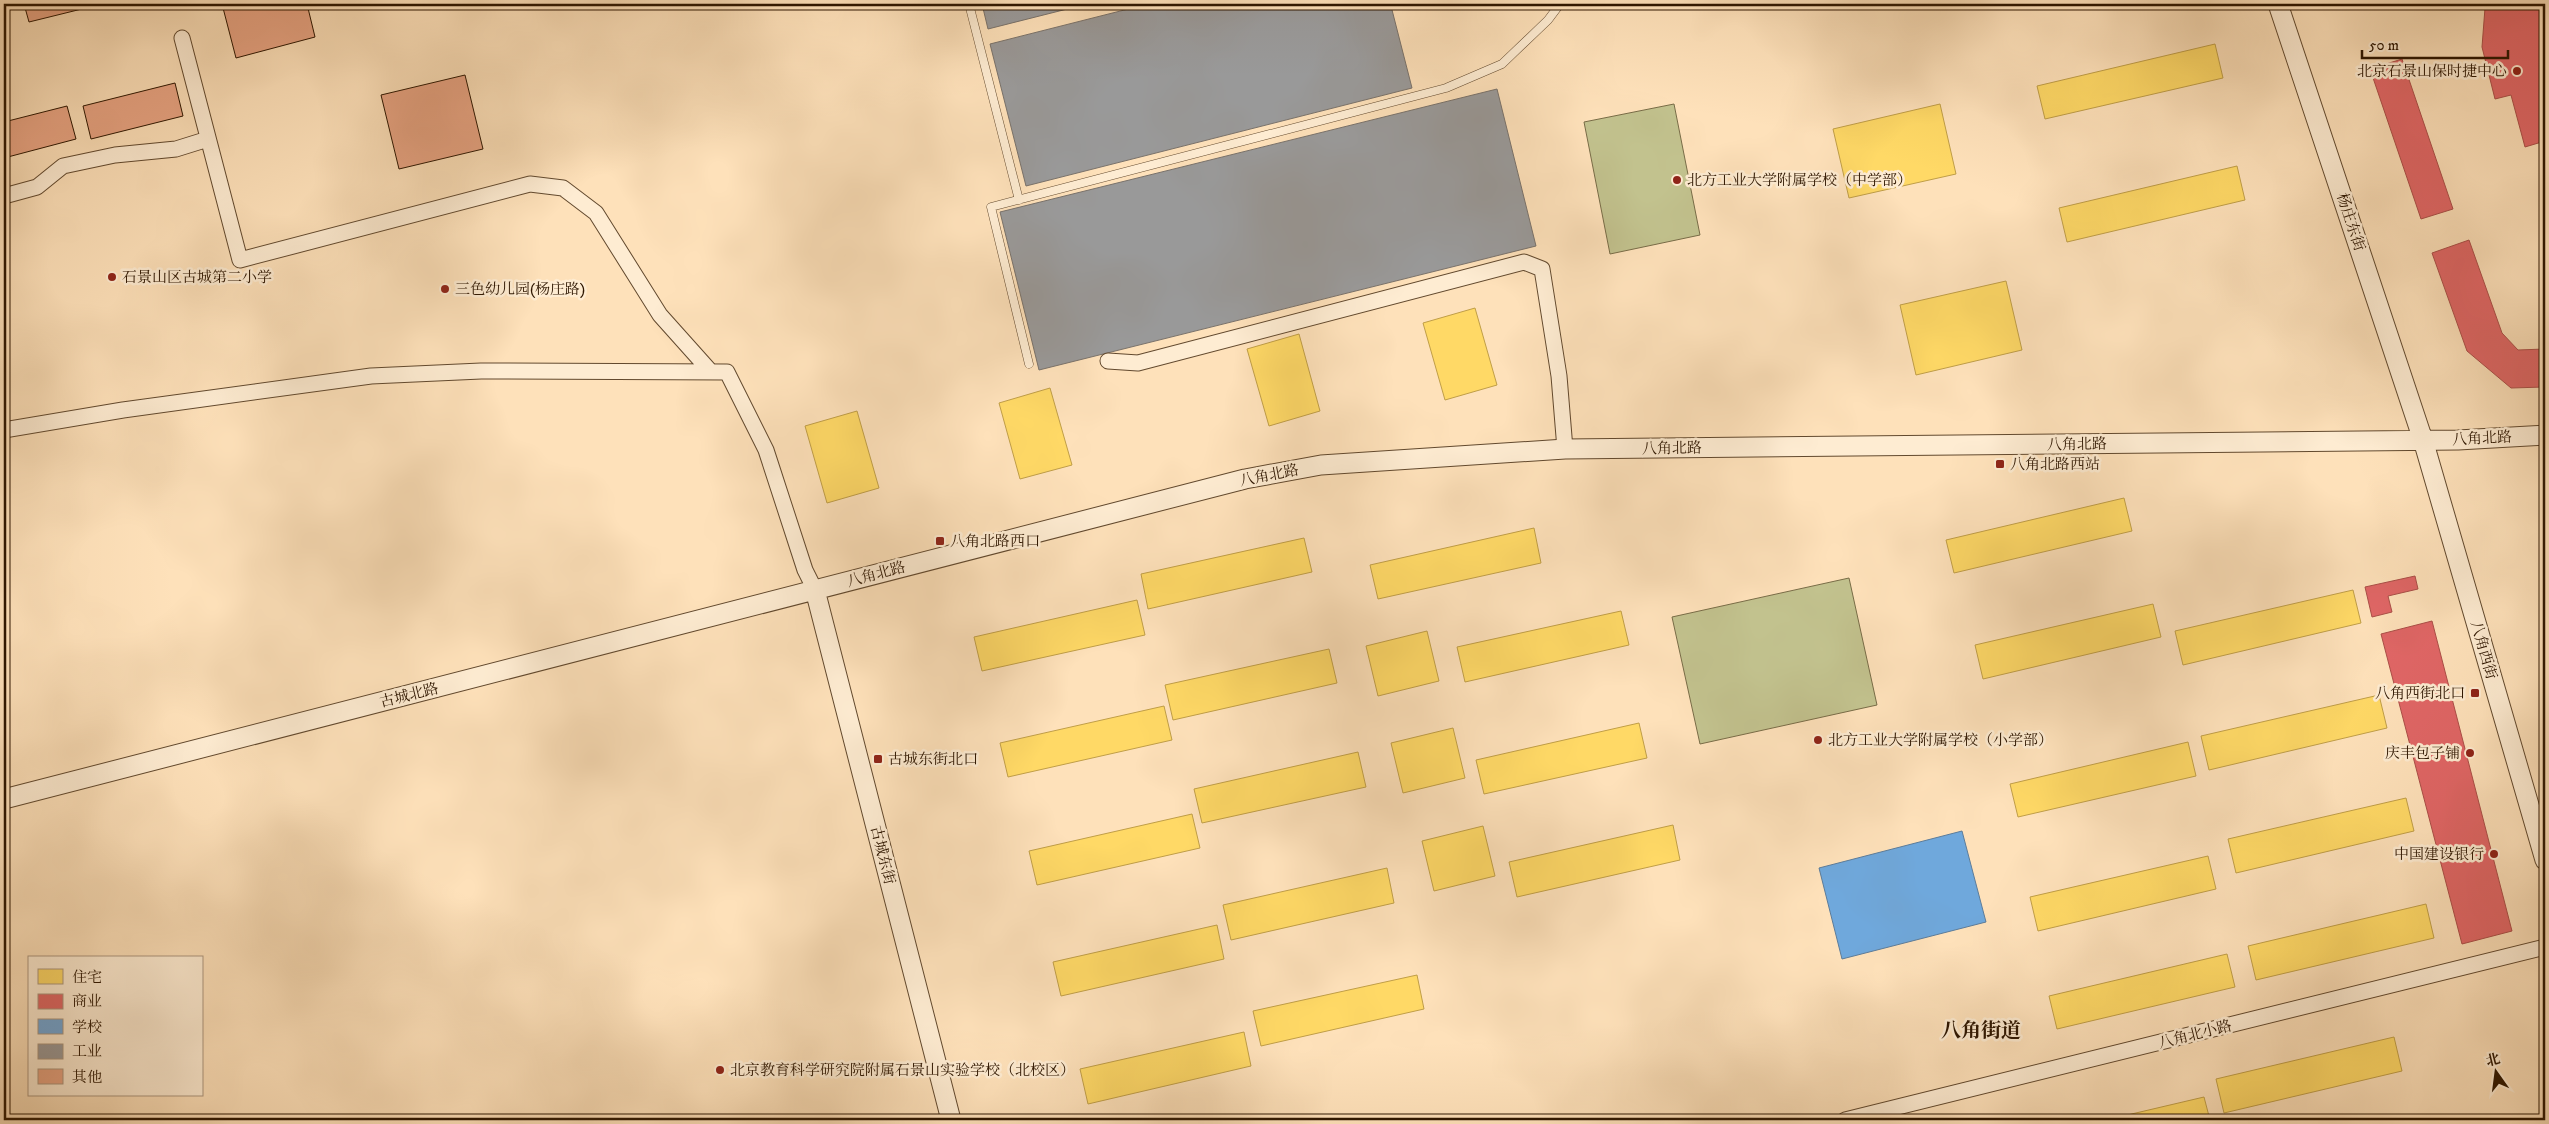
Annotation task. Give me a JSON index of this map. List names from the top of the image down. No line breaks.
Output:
{"streets":{"street":["杨庄东街","八角北路","八角西街","古城北路","古城东街","八角北小路"]},"crossings":[["杨庄东街","八角北路"],["杨庄东街","八角西街"],["八角北路","八角西街"],["八角北路","古城北路"],["八角北路","古城东街"],["古城北路","古城东街"]],"districts":["八角街道"],"places":{"other":["北京石景山保时捷中心","北方工业大学附属学校（中学部）","石景山区古城第二小学","三色幼儿园(杨庄路)","北方工业大学附属学校（小学部）","庆丰包子铺","中国建设银行","北京教育科学研究院附属石景山实验学校（北校区）"],"transit":["八角北路西站","八角北路西口","八角西街北口","古城东街北口"]},"legend":["住宅","商业","学校","工业","其他"],"scale_bar":"50 m","north":"top"}
